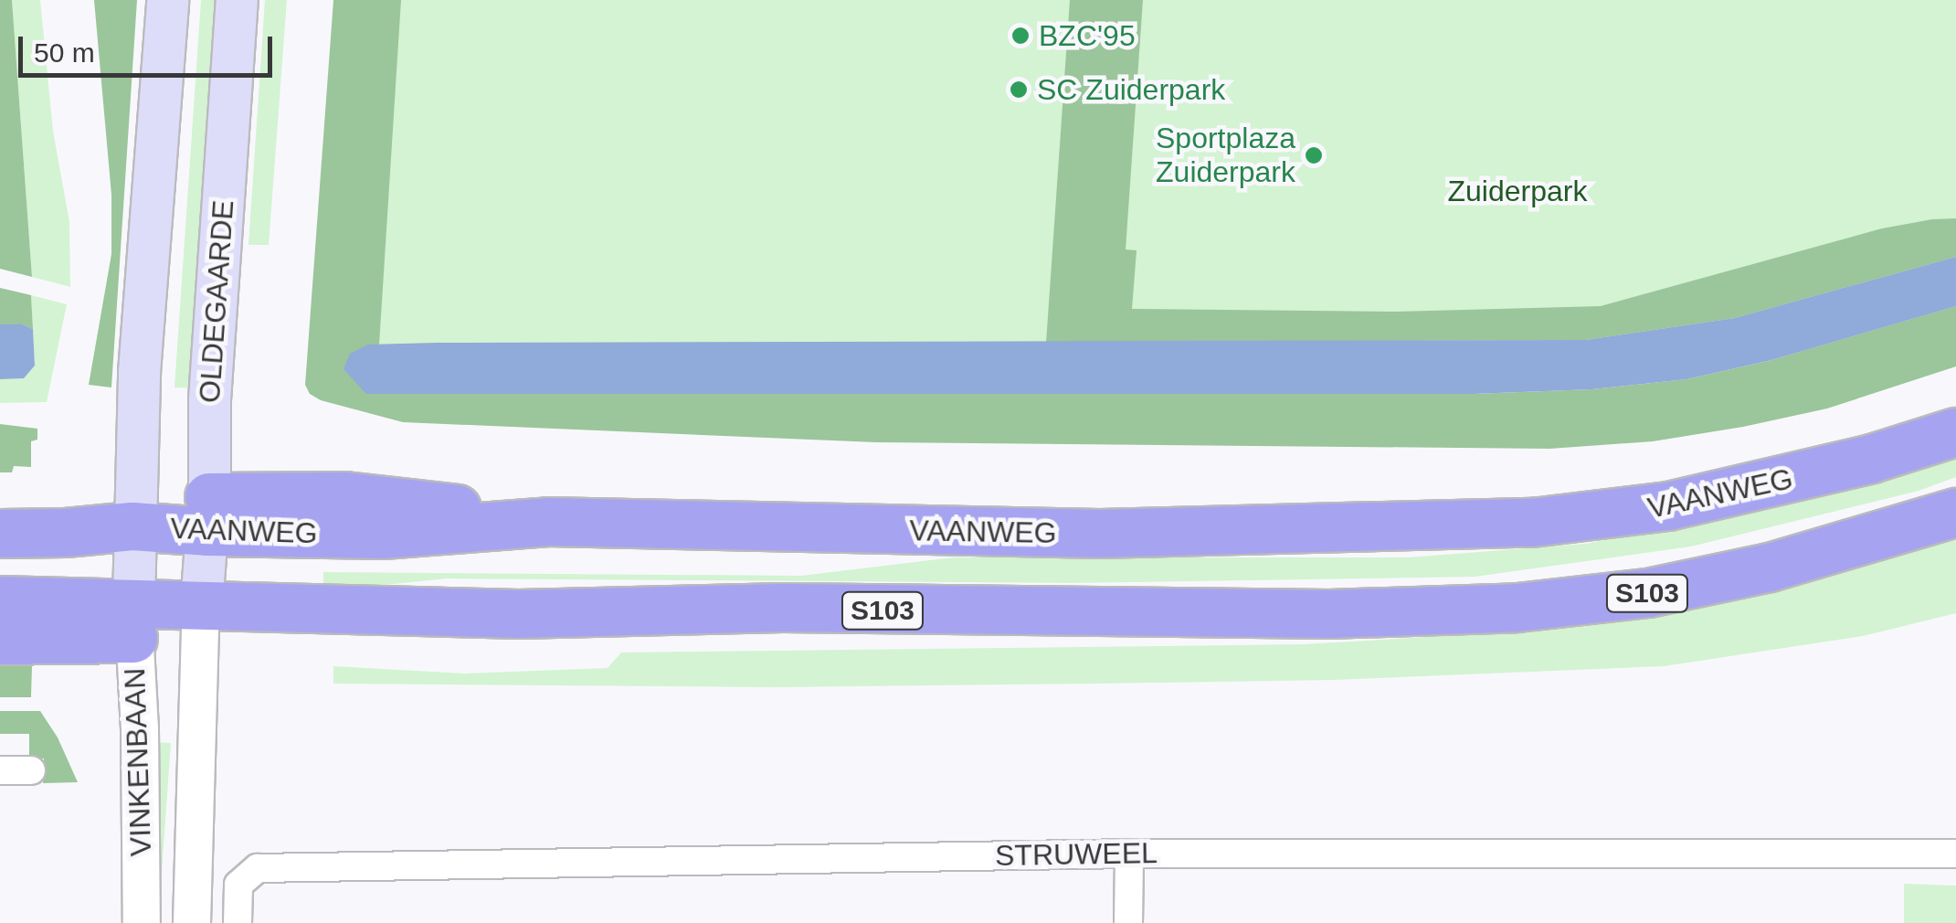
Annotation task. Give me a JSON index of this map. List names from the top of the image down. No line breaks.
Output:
{"streets":{"highway":["VAANWEG","S103"],"main road":["OLDEGAARDE"],"street":["VINKENBAAN","STRUWEEL"]},"crossings":[["OLDEGAARDE","VAANWEG"],["OLDEGAARDE","S103"],["OLDEGAARDE","VINKENBAAN"],["S103","VINKENBAAN"]],"parks":["Zuiderpark"],"places":["BZC'95","SC Zuiderpark","Sportplaza Zuiderpark"],"scale_bar":"50 m"}
